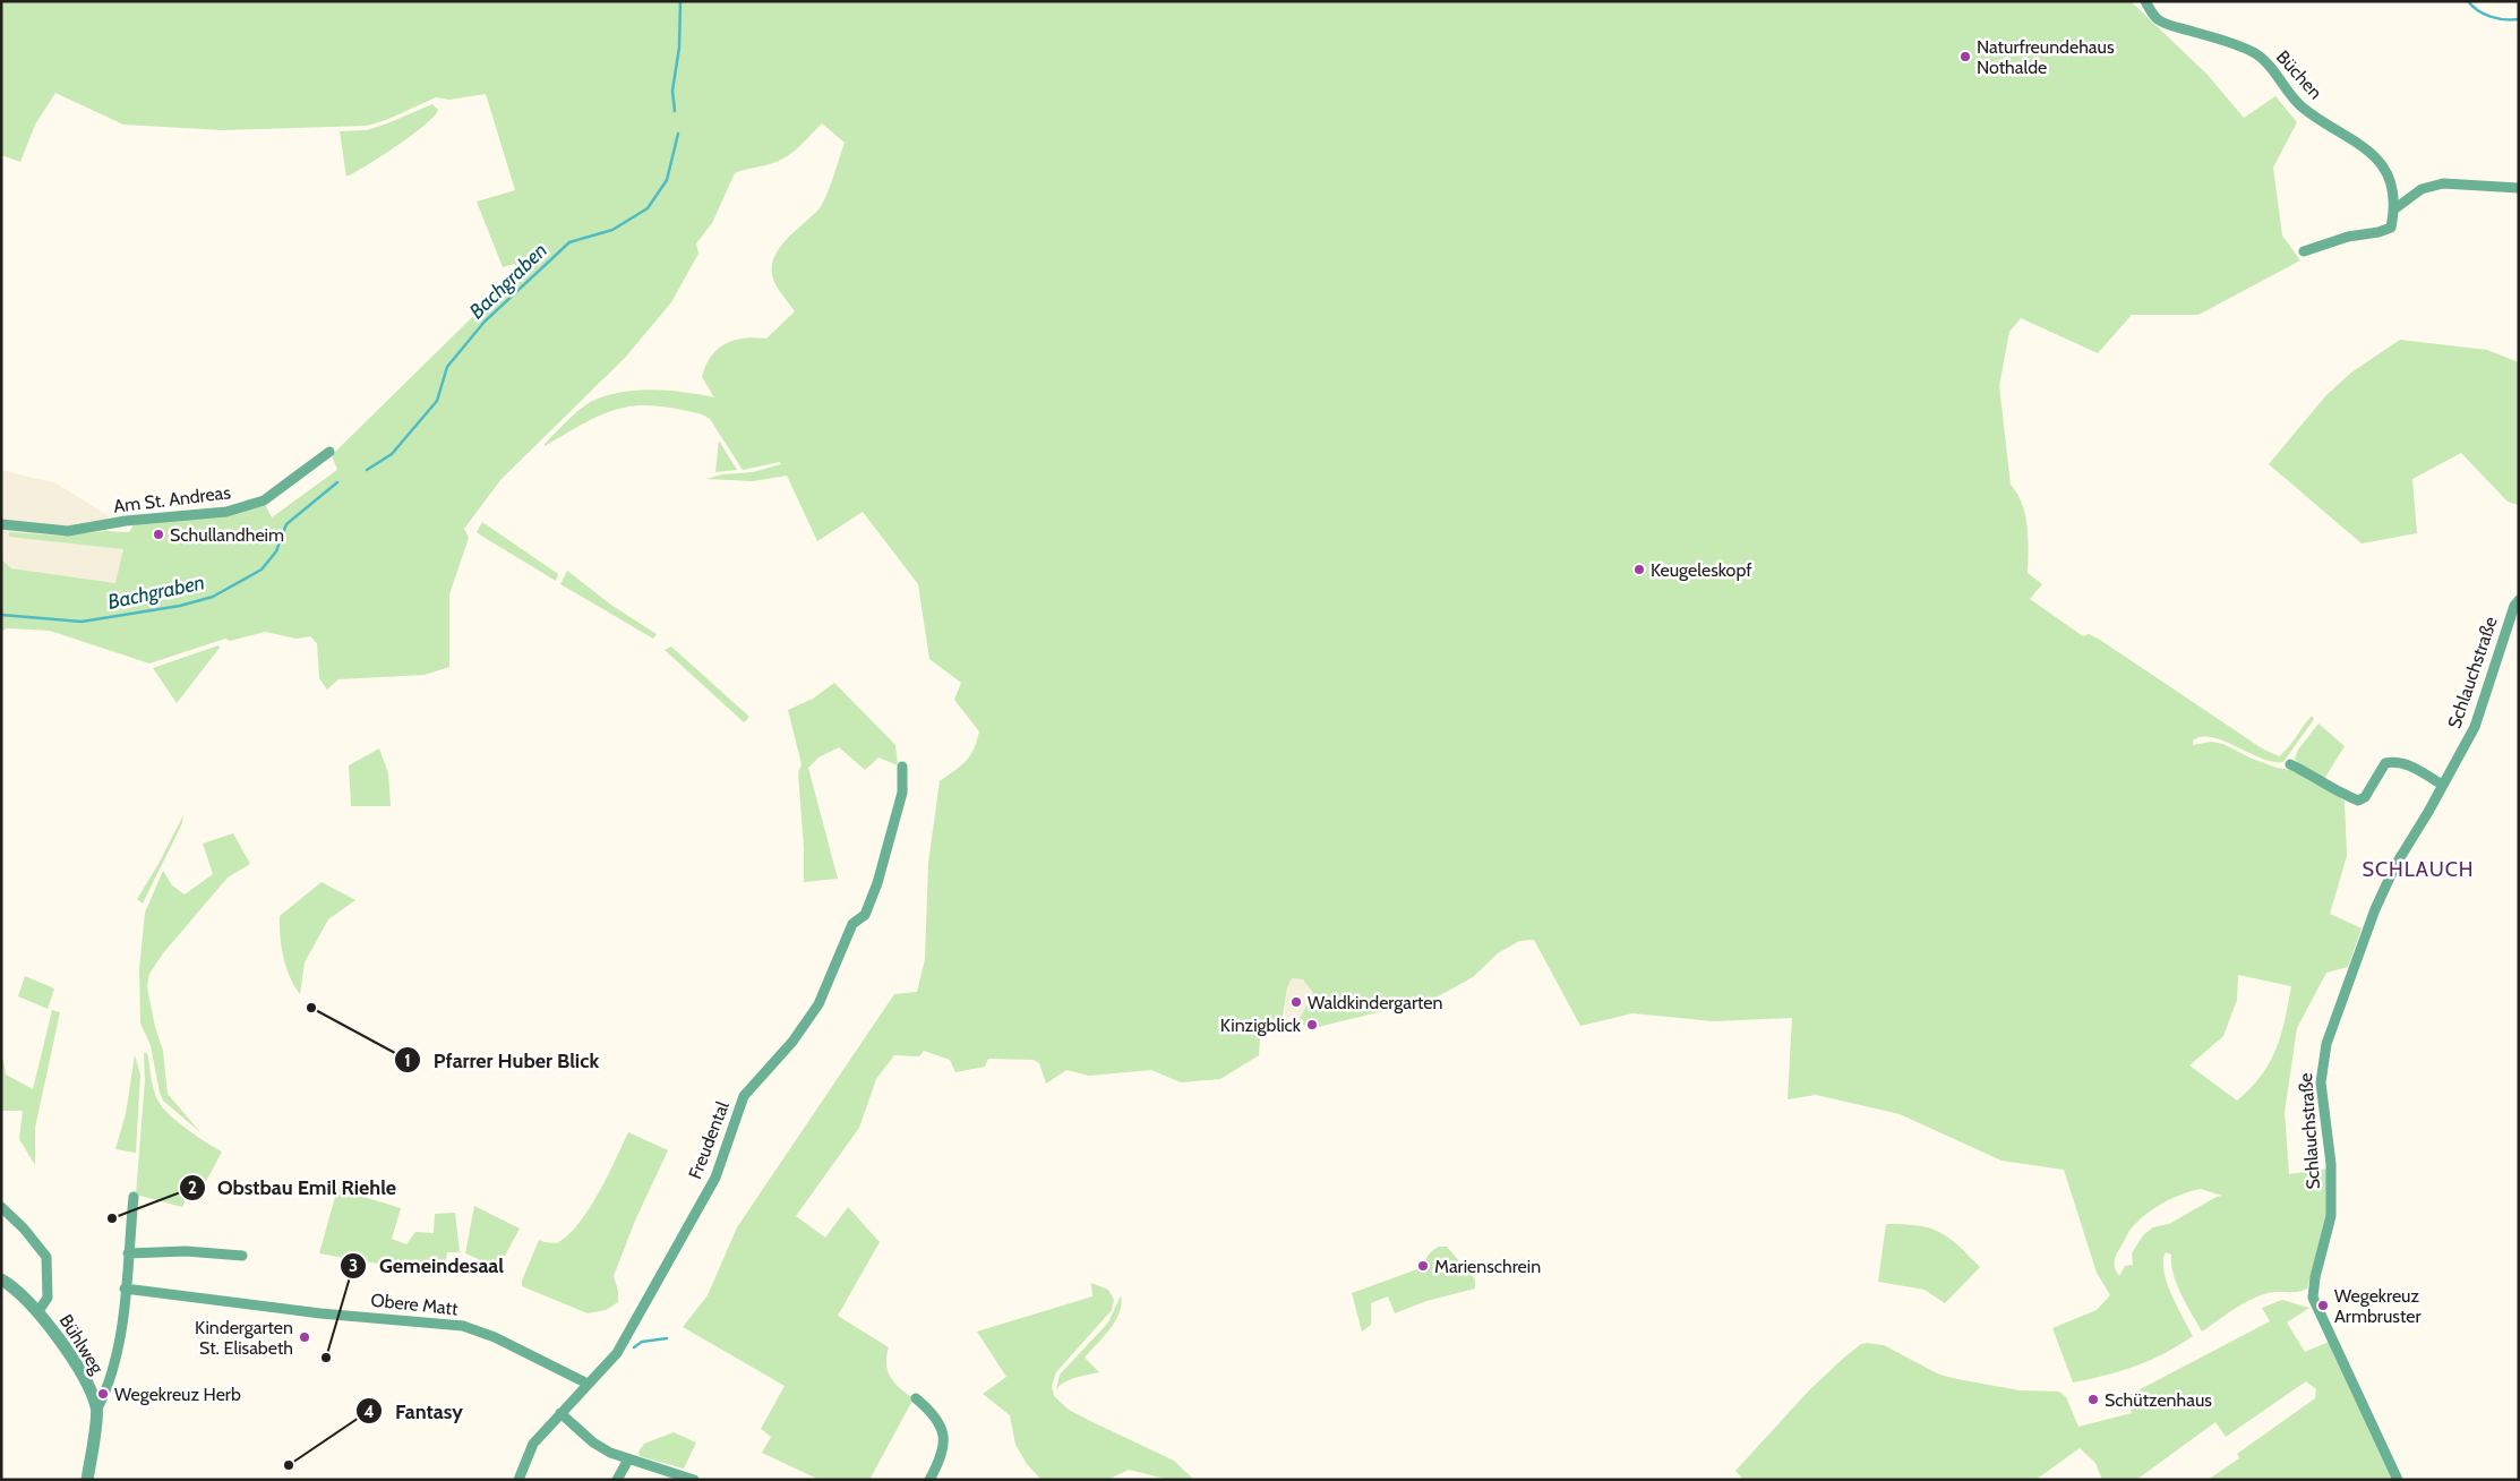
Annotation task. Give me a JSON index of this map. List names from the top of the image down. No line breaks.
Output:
{"streets":{"street":["Büchen","Am St. Andreas","Schlauchstraße","Freudental","Obere Matt","Bühlweg"]},"crossings":[["Freudental","Obere Matt"]],"districts":["SCHLAUCH"],"water":["Bachgraben"],"places":["Naturfreundehaus Nothalde","Schullandheim","Keugeleskopf","Waldkindergarten","Pfarrer Huber Blick","Kinzigblick","Obstbau Emil Riehle","Marienschrein","Wegekreuz Armbruster","Kindergarten St. Elisabeth","Gemeindesaal","Wegekreuz Herb","Schützenhaus","Fantasy"]}
